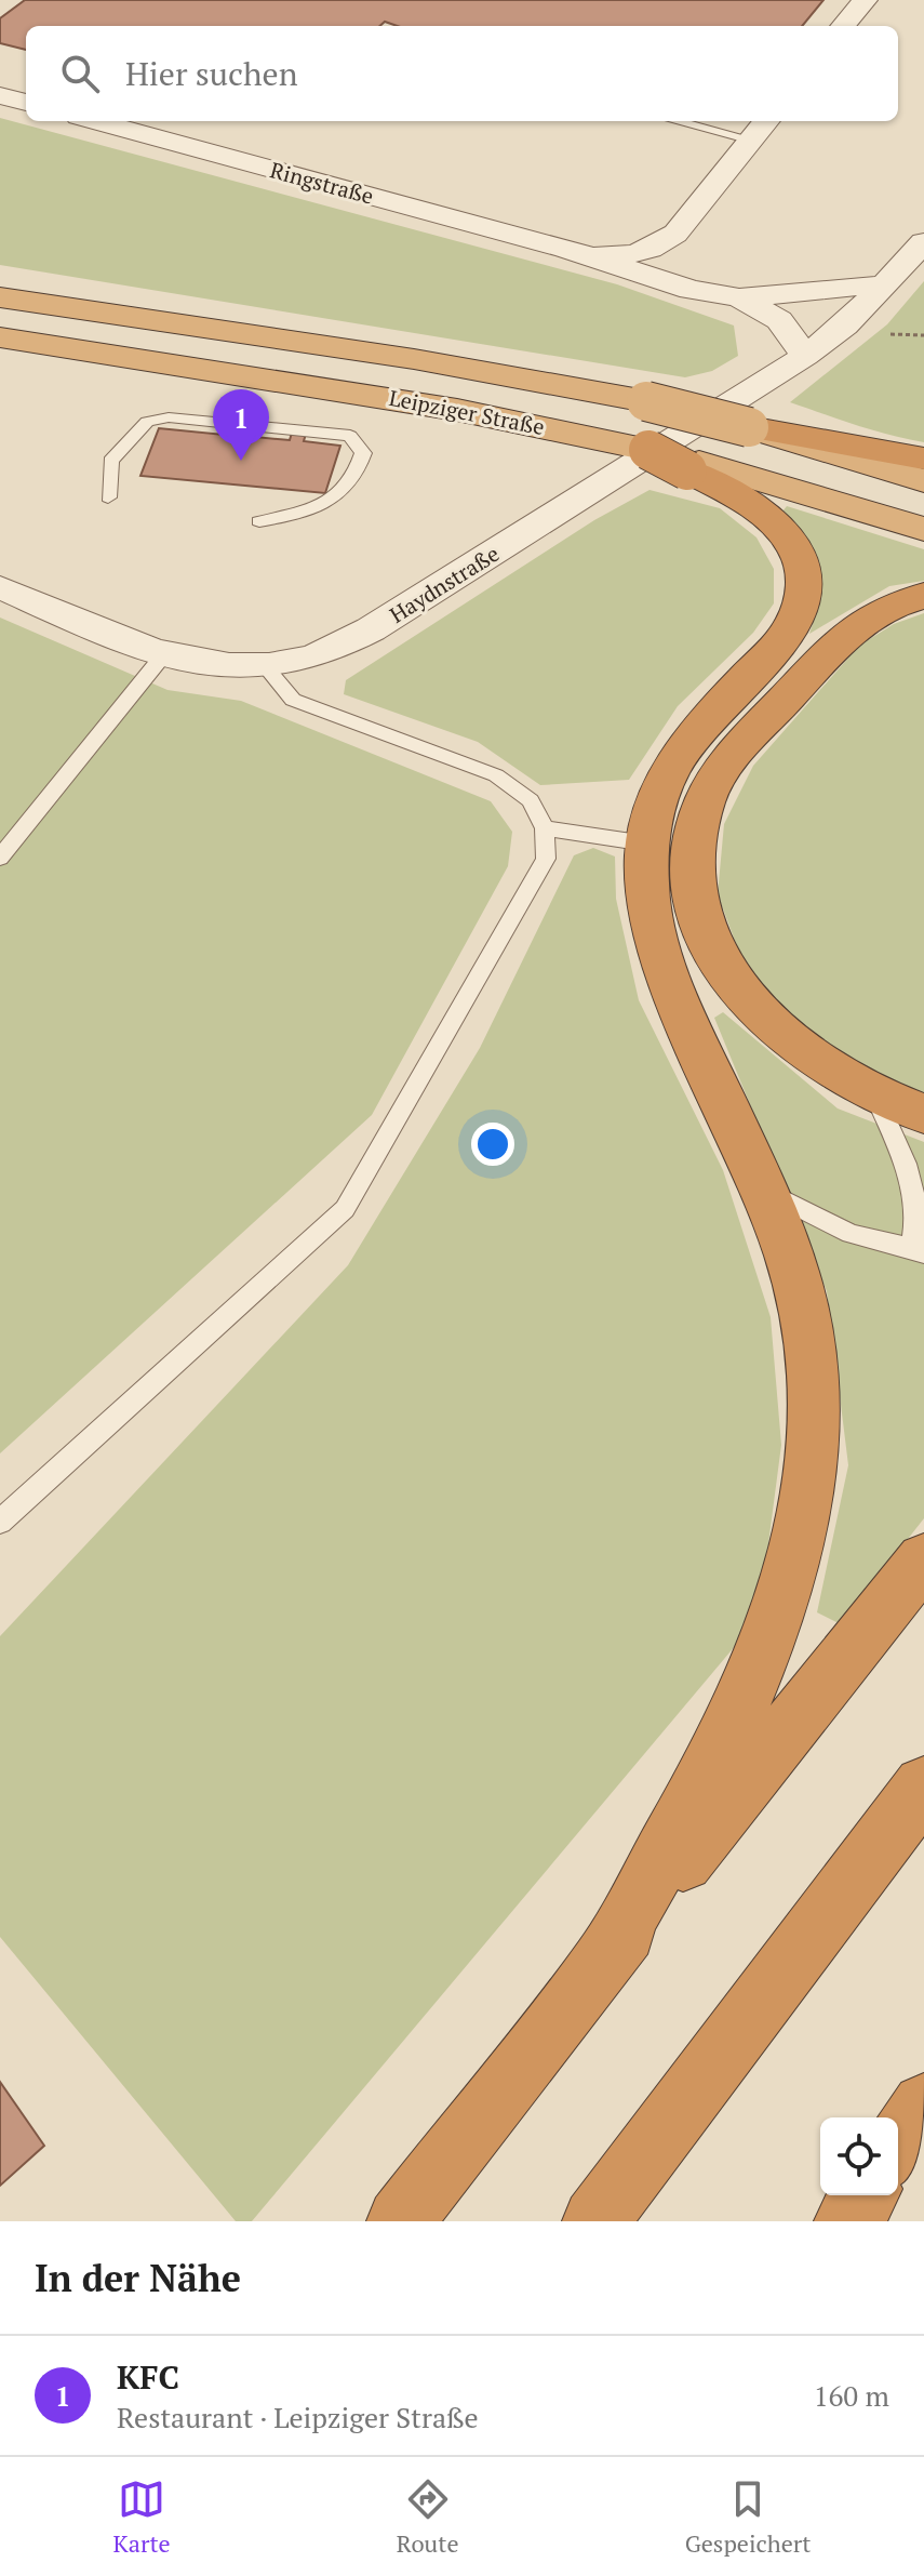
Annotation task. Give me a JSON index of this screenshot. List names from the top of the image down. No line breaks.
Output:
{"streets":{"highway":["Leipziger Straße"],"street":["Ringstraße","Haydnstraße"]},"crossings":[["Ringstraße","Haydnstraße"]],"page":{"search":"Hier suchen","pins":"1","heading":"In der Nähe","list":[{"mark":"1","name":"KFC","note":"Restaurant · Leipziger Straße","value":"160 m"}],"nav":["Karte","Route","Gespeichert"]}}
